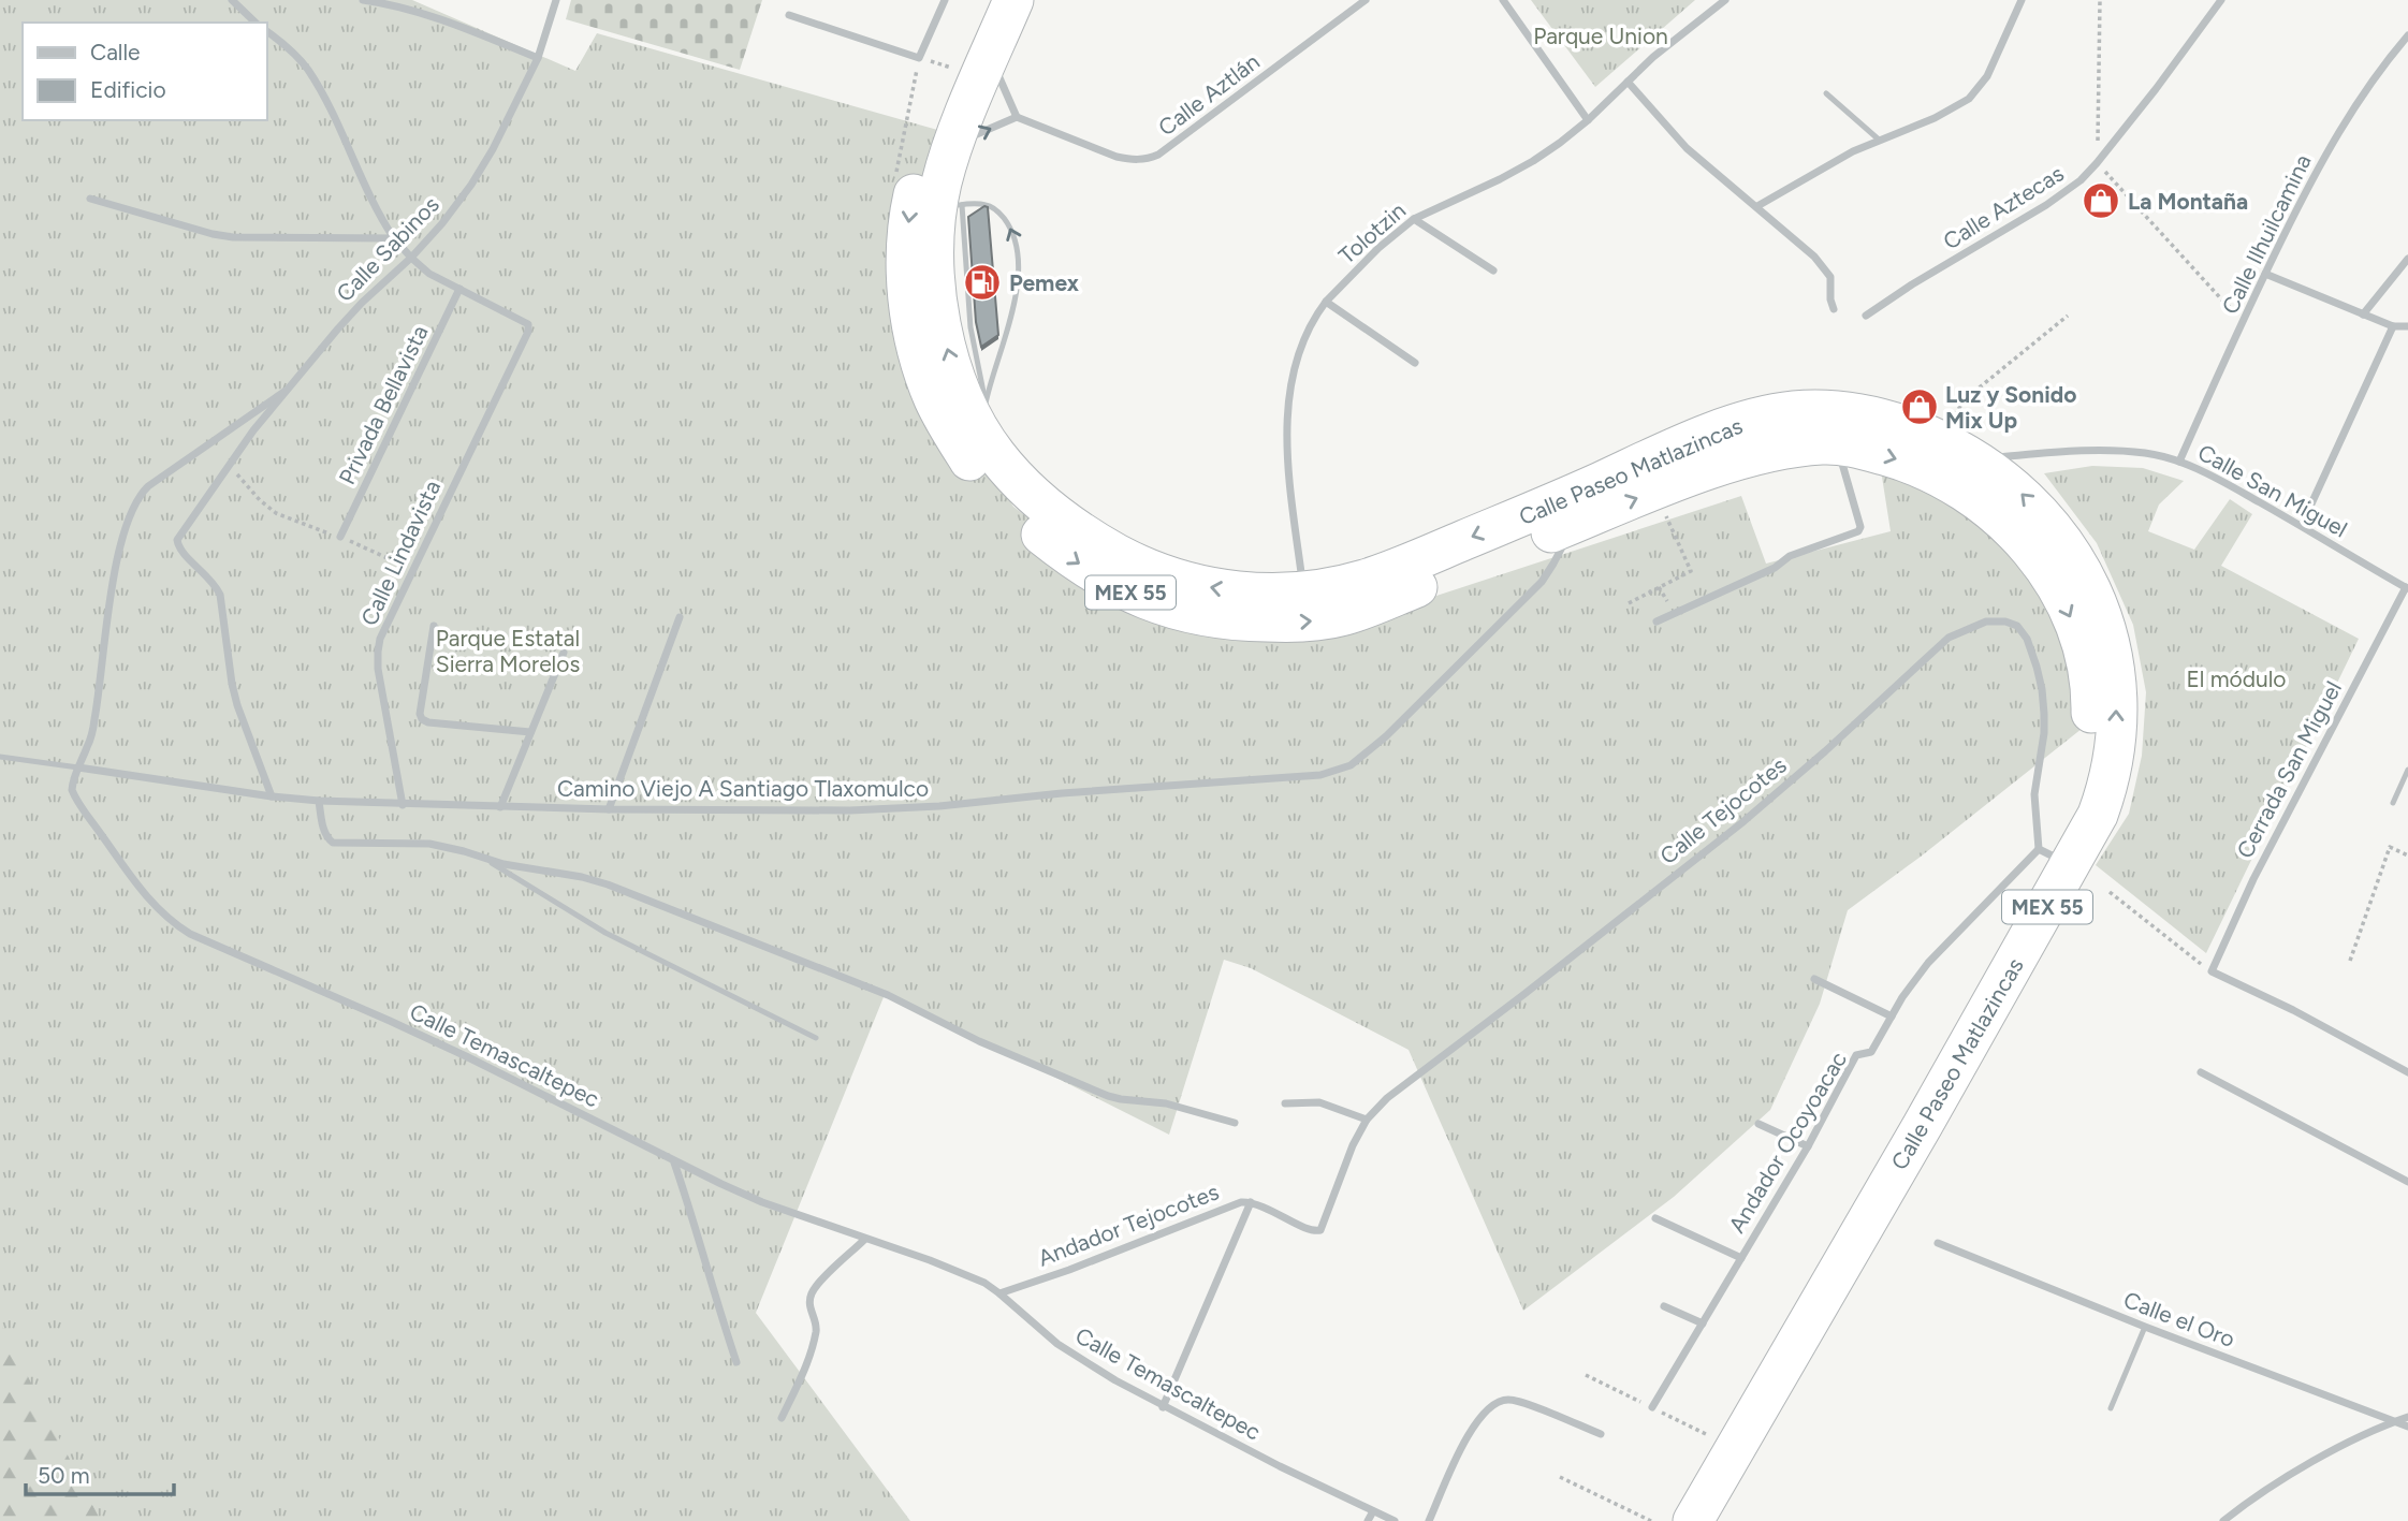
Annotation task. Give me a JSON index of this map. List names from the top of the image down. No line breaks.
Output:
{"streets":{"highway":["Calle Paseo Matlazincas","MEX 55"],"street":["Calle Aztlán","Calle Aztecas","Tolotzin","Calle Ilhuilcamina","Calle Sabinos","Privada Bellavista","Calle San Miguel","Calle Lindavista","Cerrada San Miguel","Camino Viejo A Santiago Tlaxomulco","Calle Tejocotes","Calle Temascaltepec","Andador Ocoyoacac","Andador Tejocotes","Calle el Oro"]},"crossings":[["Tolotzin","Calle Paseo Matlazincas"],["Calle Ilhuilcamina","Calle San Miguel"],["Calle Sabinos","Calle Temascaltepec"],["Privada Bellavista","Calle Lindavista"],["Calle Paseo Matlazincas","Calle San Miguel"],["Calle Paseo Matlazincas","Camino Viejo A Santiago Tlaxomulco"],["Calle Paseo Matlazincas","Calle Tejocotes"],["Calle Paseo Matlazincas","Andador Ocoyoacac"],["Calle San Miguel","Cerrada San Miguel"],["Calle Lindavista","Camino Viejo A Santiago Tlaxomulco"],["Camino Viejo A Santiago Tlaxomulco","Calle Temascaltepec"],["Calle Tejocotes","Andador Ocoyoacac"],["Calle Tejocotes","Andador Tejocotes"],["Calle Temascaltepec","Andador Tejocotes"]],"parks":["Parque Union","Parque Estatal Sierra Morelos","El módulo"],"places":{"shop":["La Montaña","Luz y Sonido Mix Up"],"fuel station":["Pemex"]},"legend":["Calle","Edificio"],"scale_bar":"50 m"}
